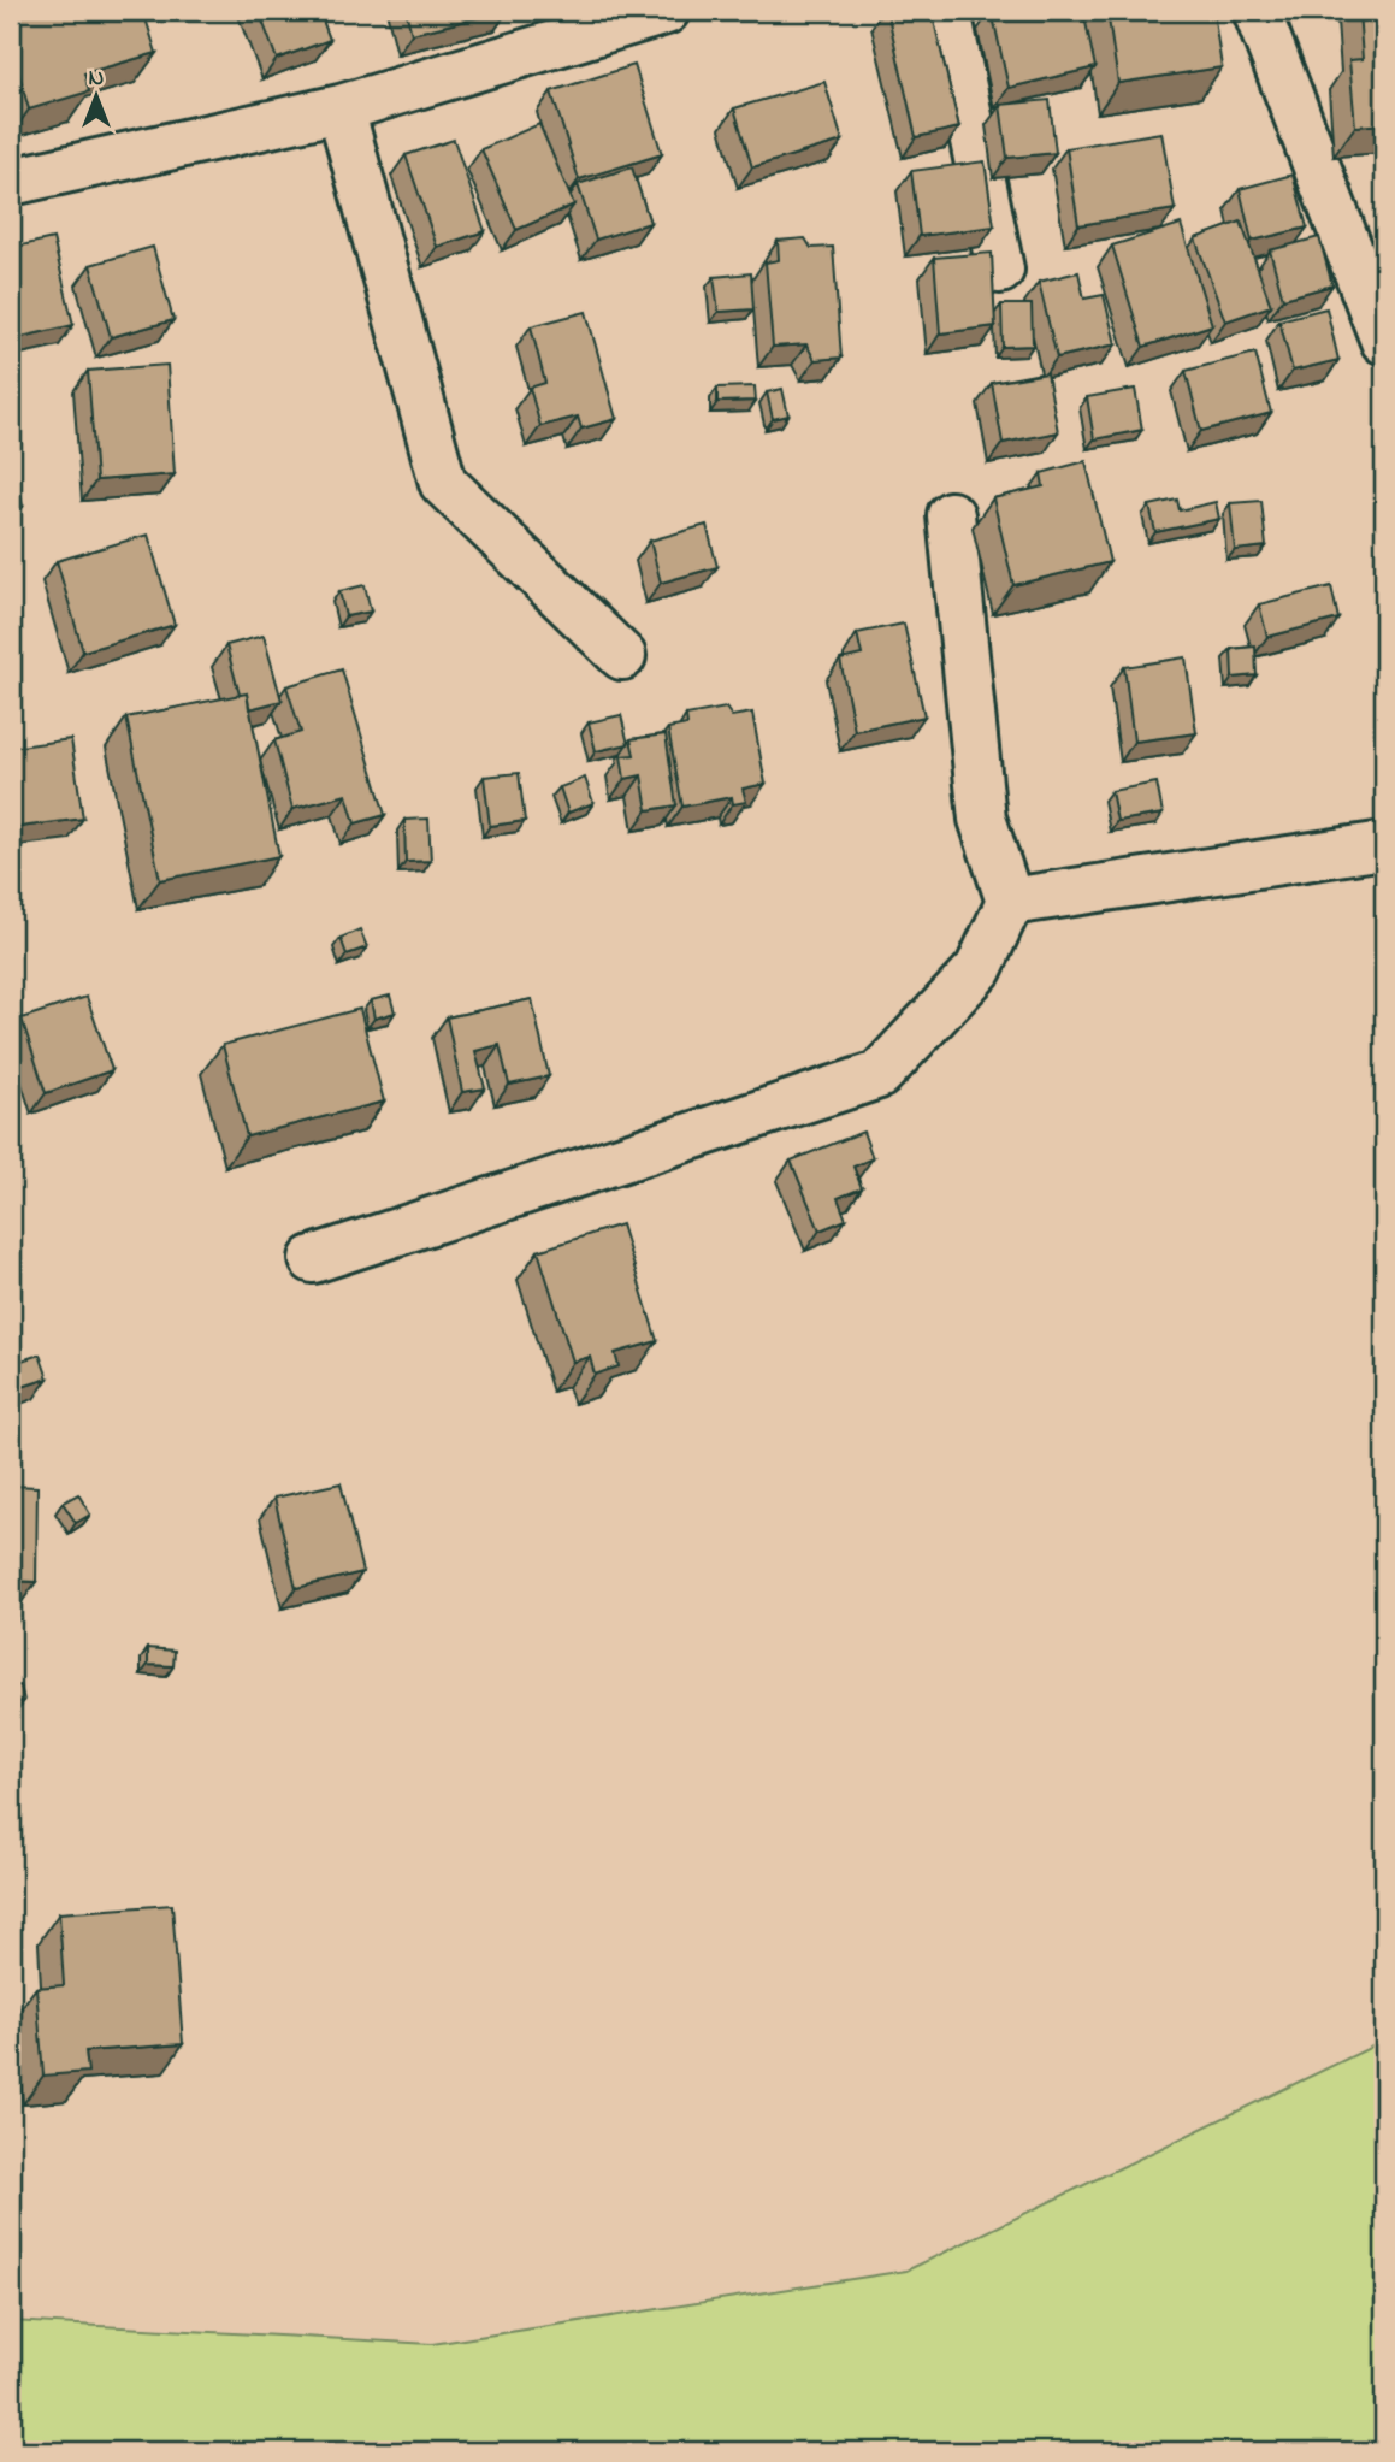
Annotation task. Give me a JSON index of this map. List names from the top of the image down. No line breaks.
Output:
{"north":"top"}
